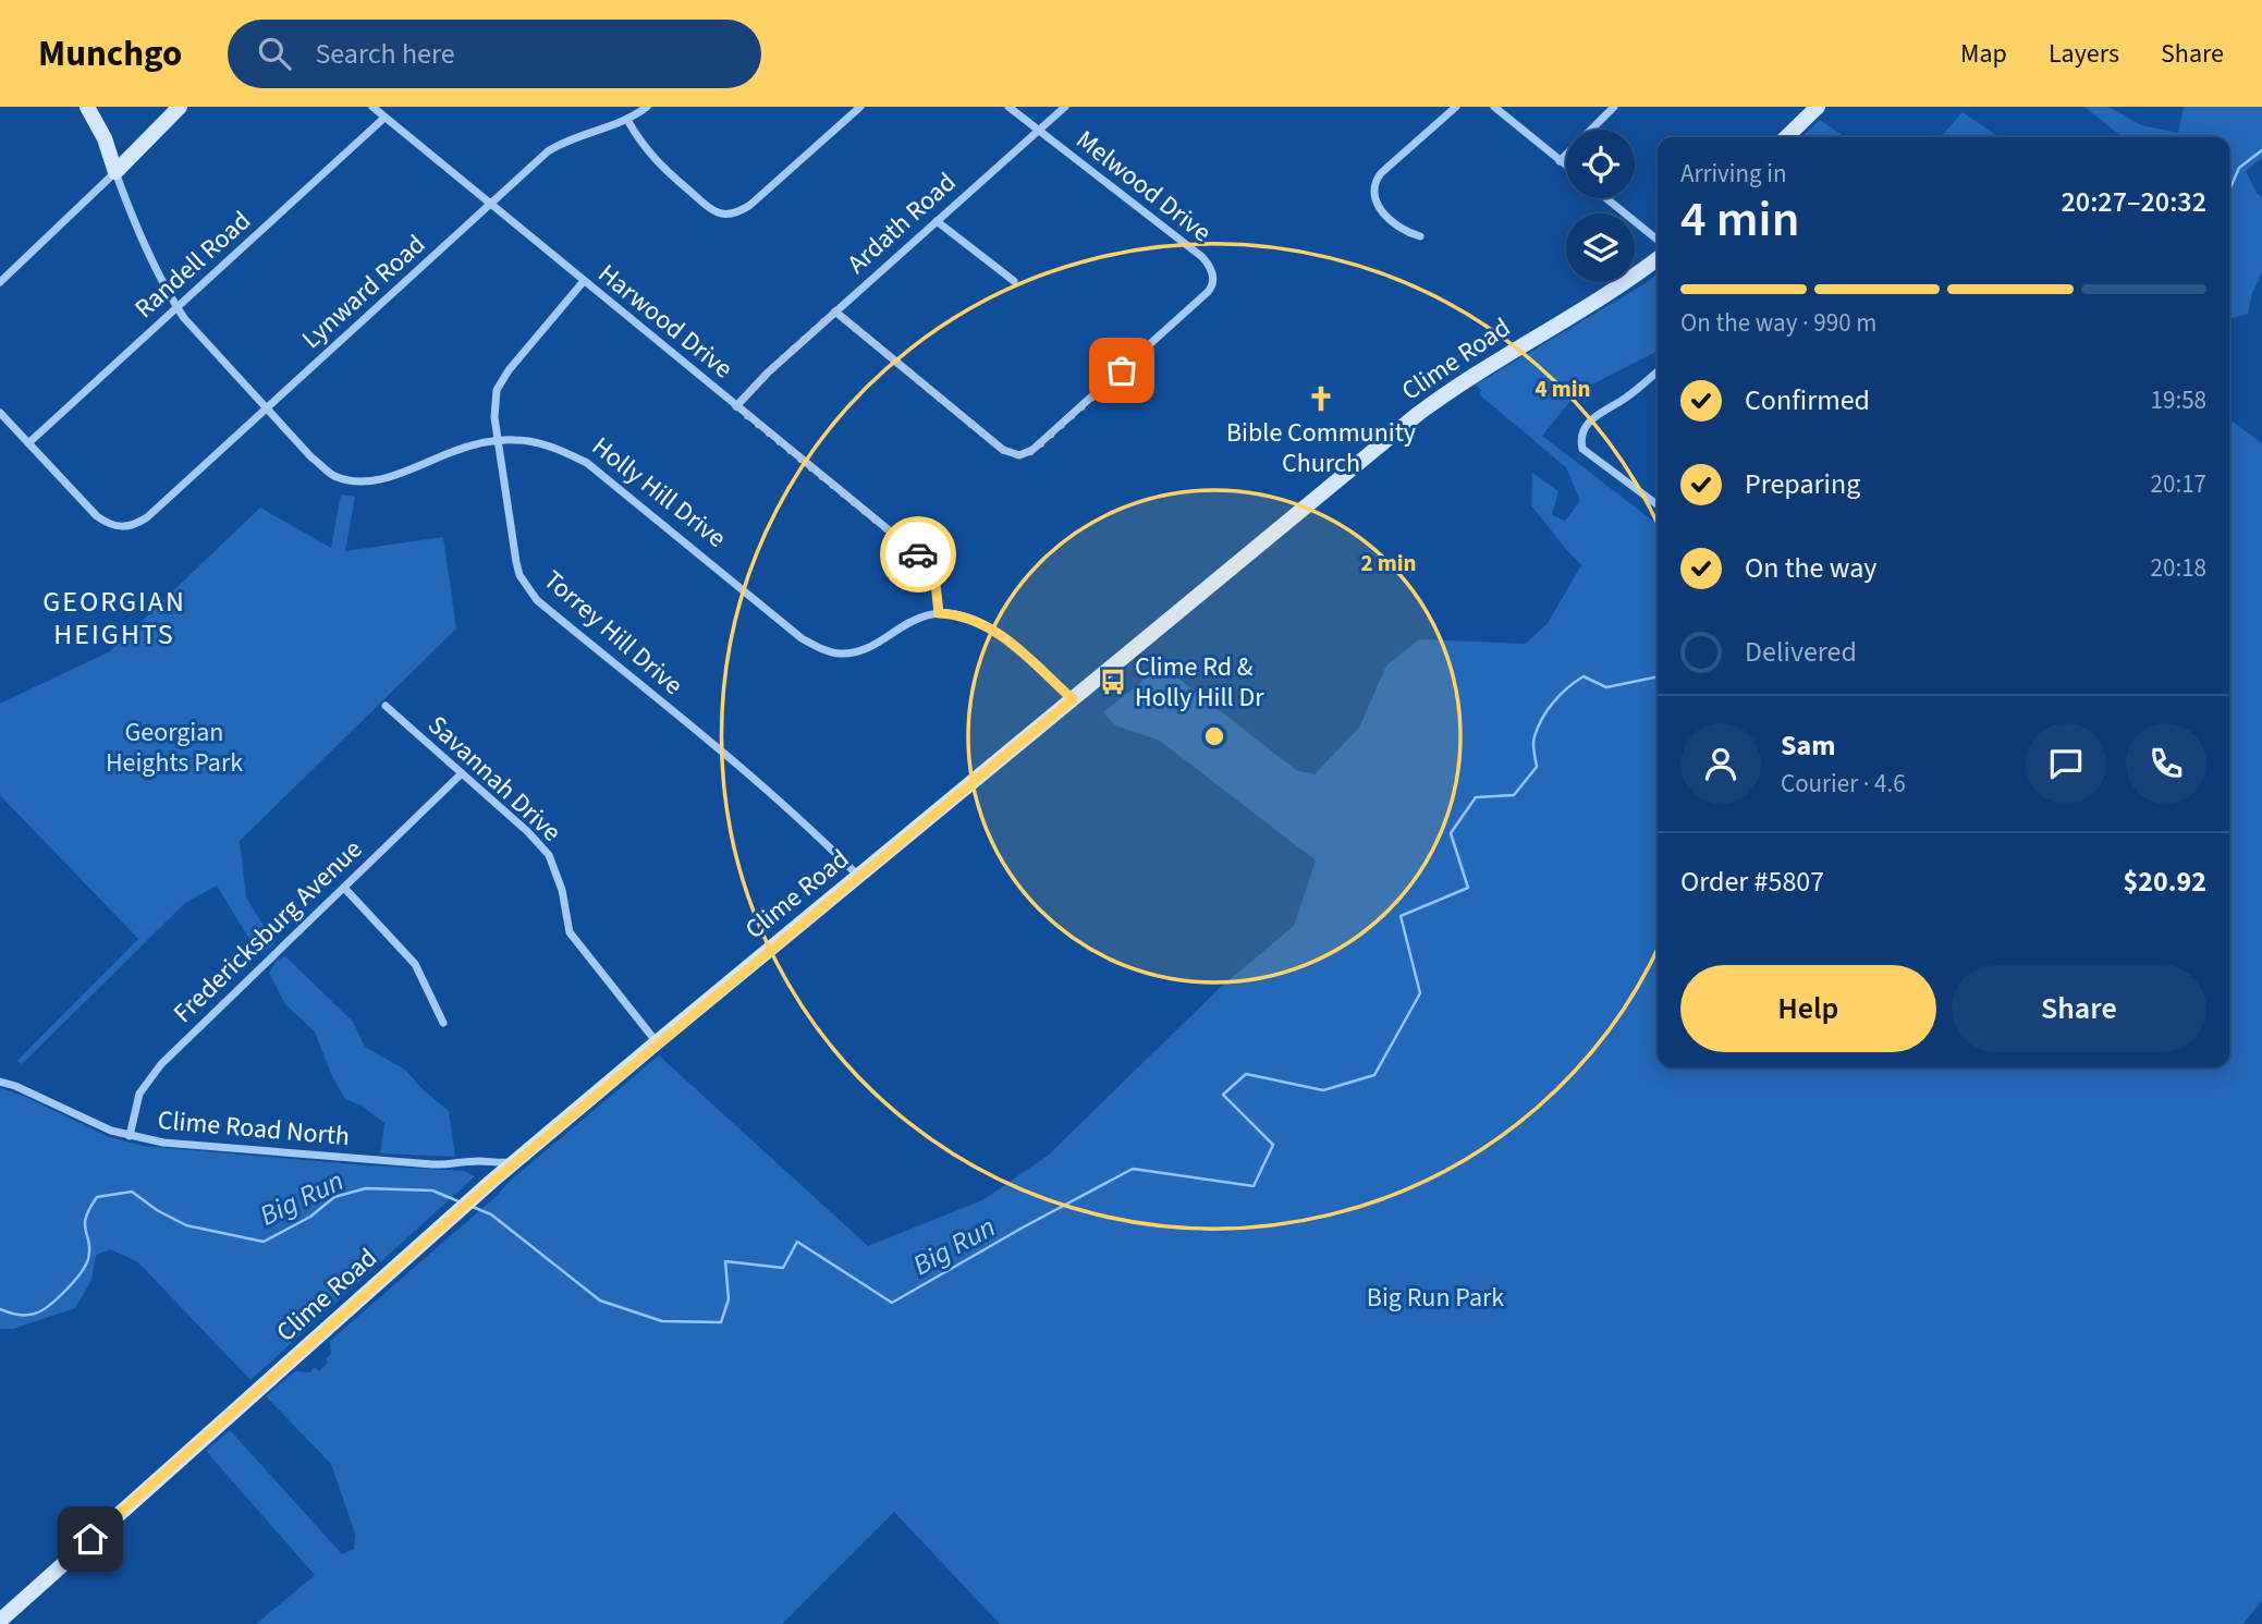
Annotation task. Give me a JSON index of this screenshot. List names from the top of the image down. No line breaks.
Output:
{"streets":{"main road":["Clime Road","Holly Hill Drive"],"street":["Melwood Drive","Ardath Road","Randell Road","Lynward Road","Harwood Drive","Torrey Hill Drive","Savannah Drive","Fredericksburg Avenue","Clime Road North"]},"crossings":[["Melwood Drive","Ardath Road"],["Ardath Road","Harwood Drive"],["Randell Road","Lynward Road"],["Randell Road","Harwood Drive"],["Randell Road","Holly Hill Drive"],["Lynward Road","Harwood Drive"],["Lynward Road","Holly Hill Drive"],["Harwood Drive","Holly Hill Drive"],["Harwood Drive","Torrey Hill Drive"],["Clime Road","Torrey Hill Drive"],["Clime Road","Savannah Drive"],["Clime Road","Clime Road North"],["Holly Hill Drive","Torrey Hill Drive"],["Savannah Drive","Fredericksburg Avenue"],["Fredericksburg Avenue","Clime Road North"]],"districts":["GEORGIAN HEIGHTS"],"water":["Big Run"],"parks":["Georgian Heights Park","Big Run Park"],"places":{"church":["Bible Community Church"],"bus stop":["Clime Rd & Holly Hill Dr"]},"page":{"header":"Munchgo","search":"Search here","nav":["Map","Layers","Share"],"heading":["4 min","Arriving in","20:27–20:32"],"panel":["Sam","Courier · 4.6","Order #5807","$20.92"],"bar":"On the way · 990 m","list":[["Confirmed","19:58"],["Preparing","20:17"],["On the way","20:18"],"Delivered"],"buttons":["Help","Share"]},"rings":["4 min","2 min"]}
